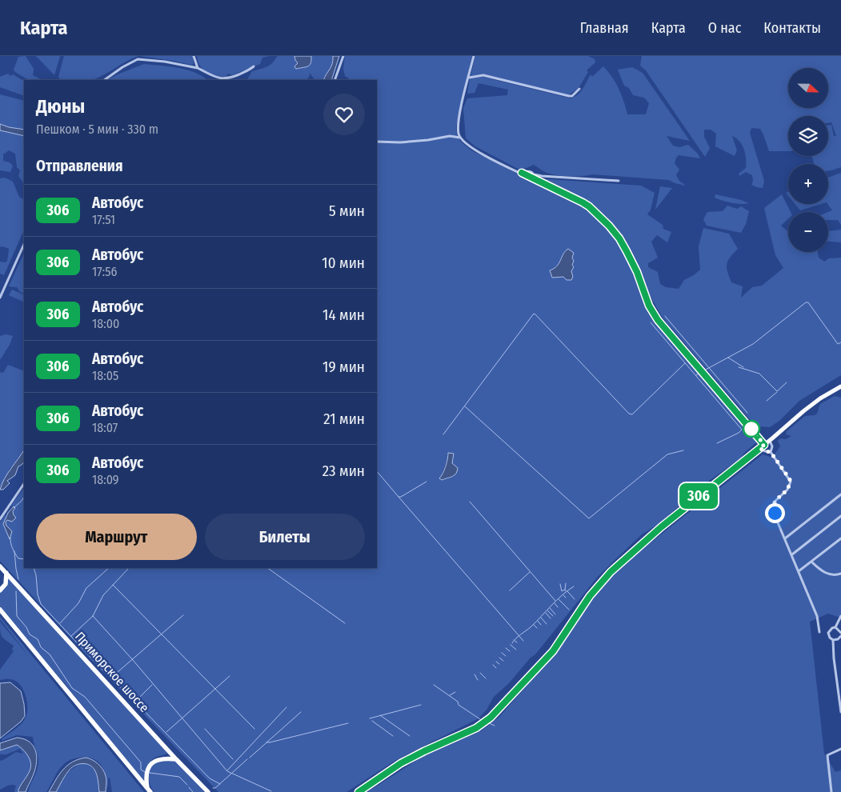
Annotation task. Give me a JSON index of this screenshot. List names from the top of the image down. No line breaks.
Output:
{"streets":{"highway":["Приморское шоссе"]},"lines":["bus line 306"],"north":"right","page":{"header":"Карта","nav":["Главная","Карта","О нас","Контакты"],"on_map":"306","map_buttons":["+","−"],"heading":[["Дюны","Пешком · 5 мин · 330 m"],"Отправления"],"list":[{"mark":"306","name":"Автобус","note":"17:51","value":"5 мин"},{"mark":"306","name":"Автобус","note":"17:56","value":"10 мин"},{"mark":"306","name":"Автобус","note":"18:00","value":"14 мин"},{"mark":"306","name":"Автобус","note":"18:05","value":"19 мин"},{"mark":"306","name":"Автобус","note":"18:07","value":"21 мин"},{"mark":"306","name":"Автобус","note":"18:09","value":"23 мин"}],"buttons":["Маршрут","Билеты"]}}
